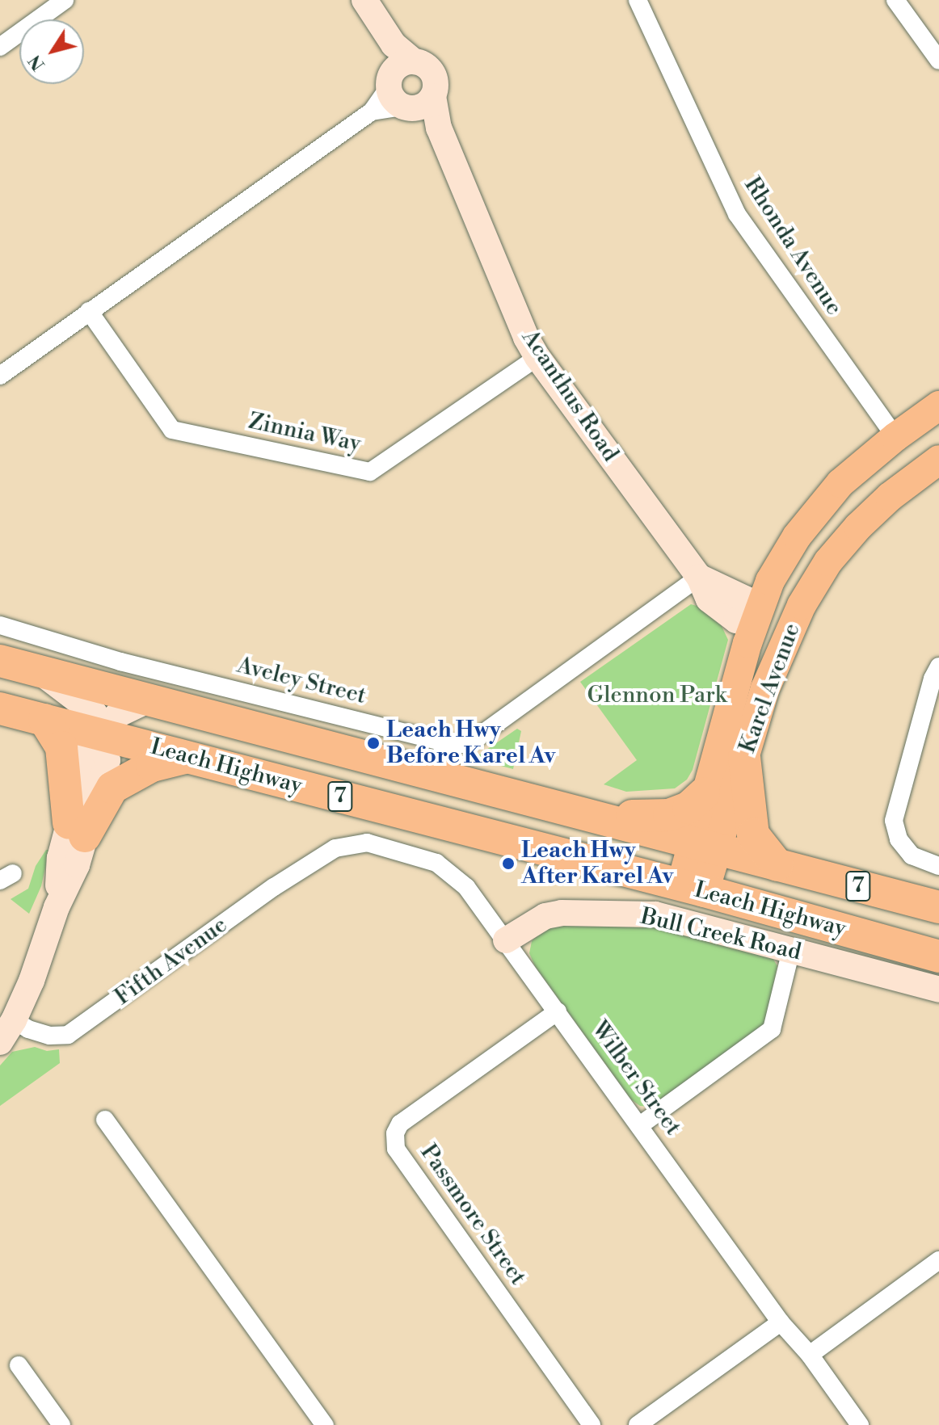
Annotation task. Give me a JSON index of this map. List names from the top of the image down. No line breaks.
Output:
{"streets":{"highway":["Leach Highway","7"],"main road":["Karel Avenue"],"street":["Rhonda Avenue","Acanthus Road","Zinnia Way","Aveley Street","Bull Creek Road","Fifth Avenue","Wilber Street","Passmore Street"]},"crossings":[["Rhonda Avenue","Karel Avenue"],["Acanthus Road","Zinnia Way"],["Acanthus Road","Aveley Street"],["Acanthus Road","Karel Avenue"],["Karel Avenue","Leach Highway"],["Leach Highway","Fifth Avenue"],["Bull Creek Road","Wilber Street"],["Fifth Avenue","Wilber Street"],["Wilber Street","Passmore Street"]],"parks":["Glennon Park"],"places":["Leach Hwy Before Karel Av","Leach Hwy After Karel Av"],"north":"bottom left"}
